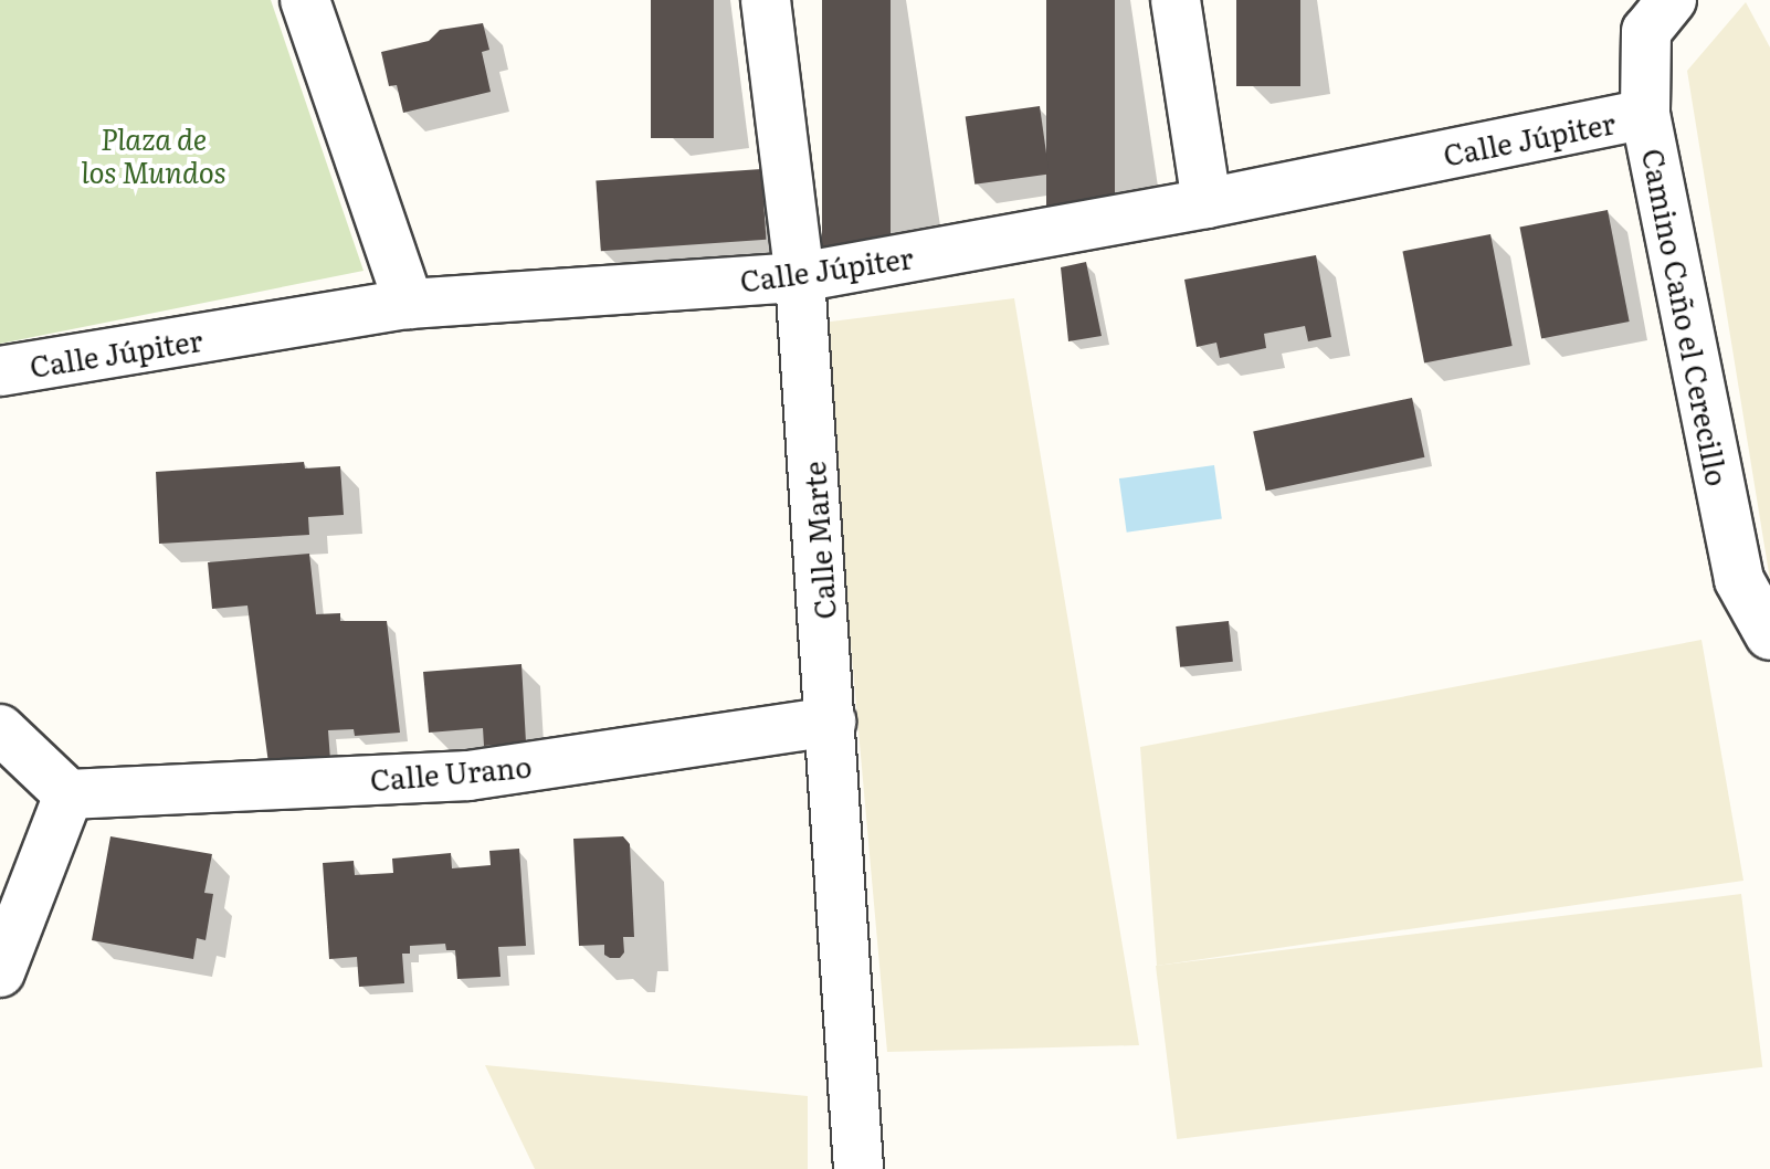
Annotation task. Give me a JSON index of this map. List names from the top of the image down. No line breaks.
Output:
{"streets":{"street":["Calle Júpiter","Camino Caño el Cerecillo","Calle Marte","Calle Urano"]},"crossings":[["Calle Júpiter","Camino Caño el Cerecillo"],["Calle Júpiter","Calle Marte"],["Calle Marte","Calle Urano"]],"parks":["Plaza de los Mundos"]}
